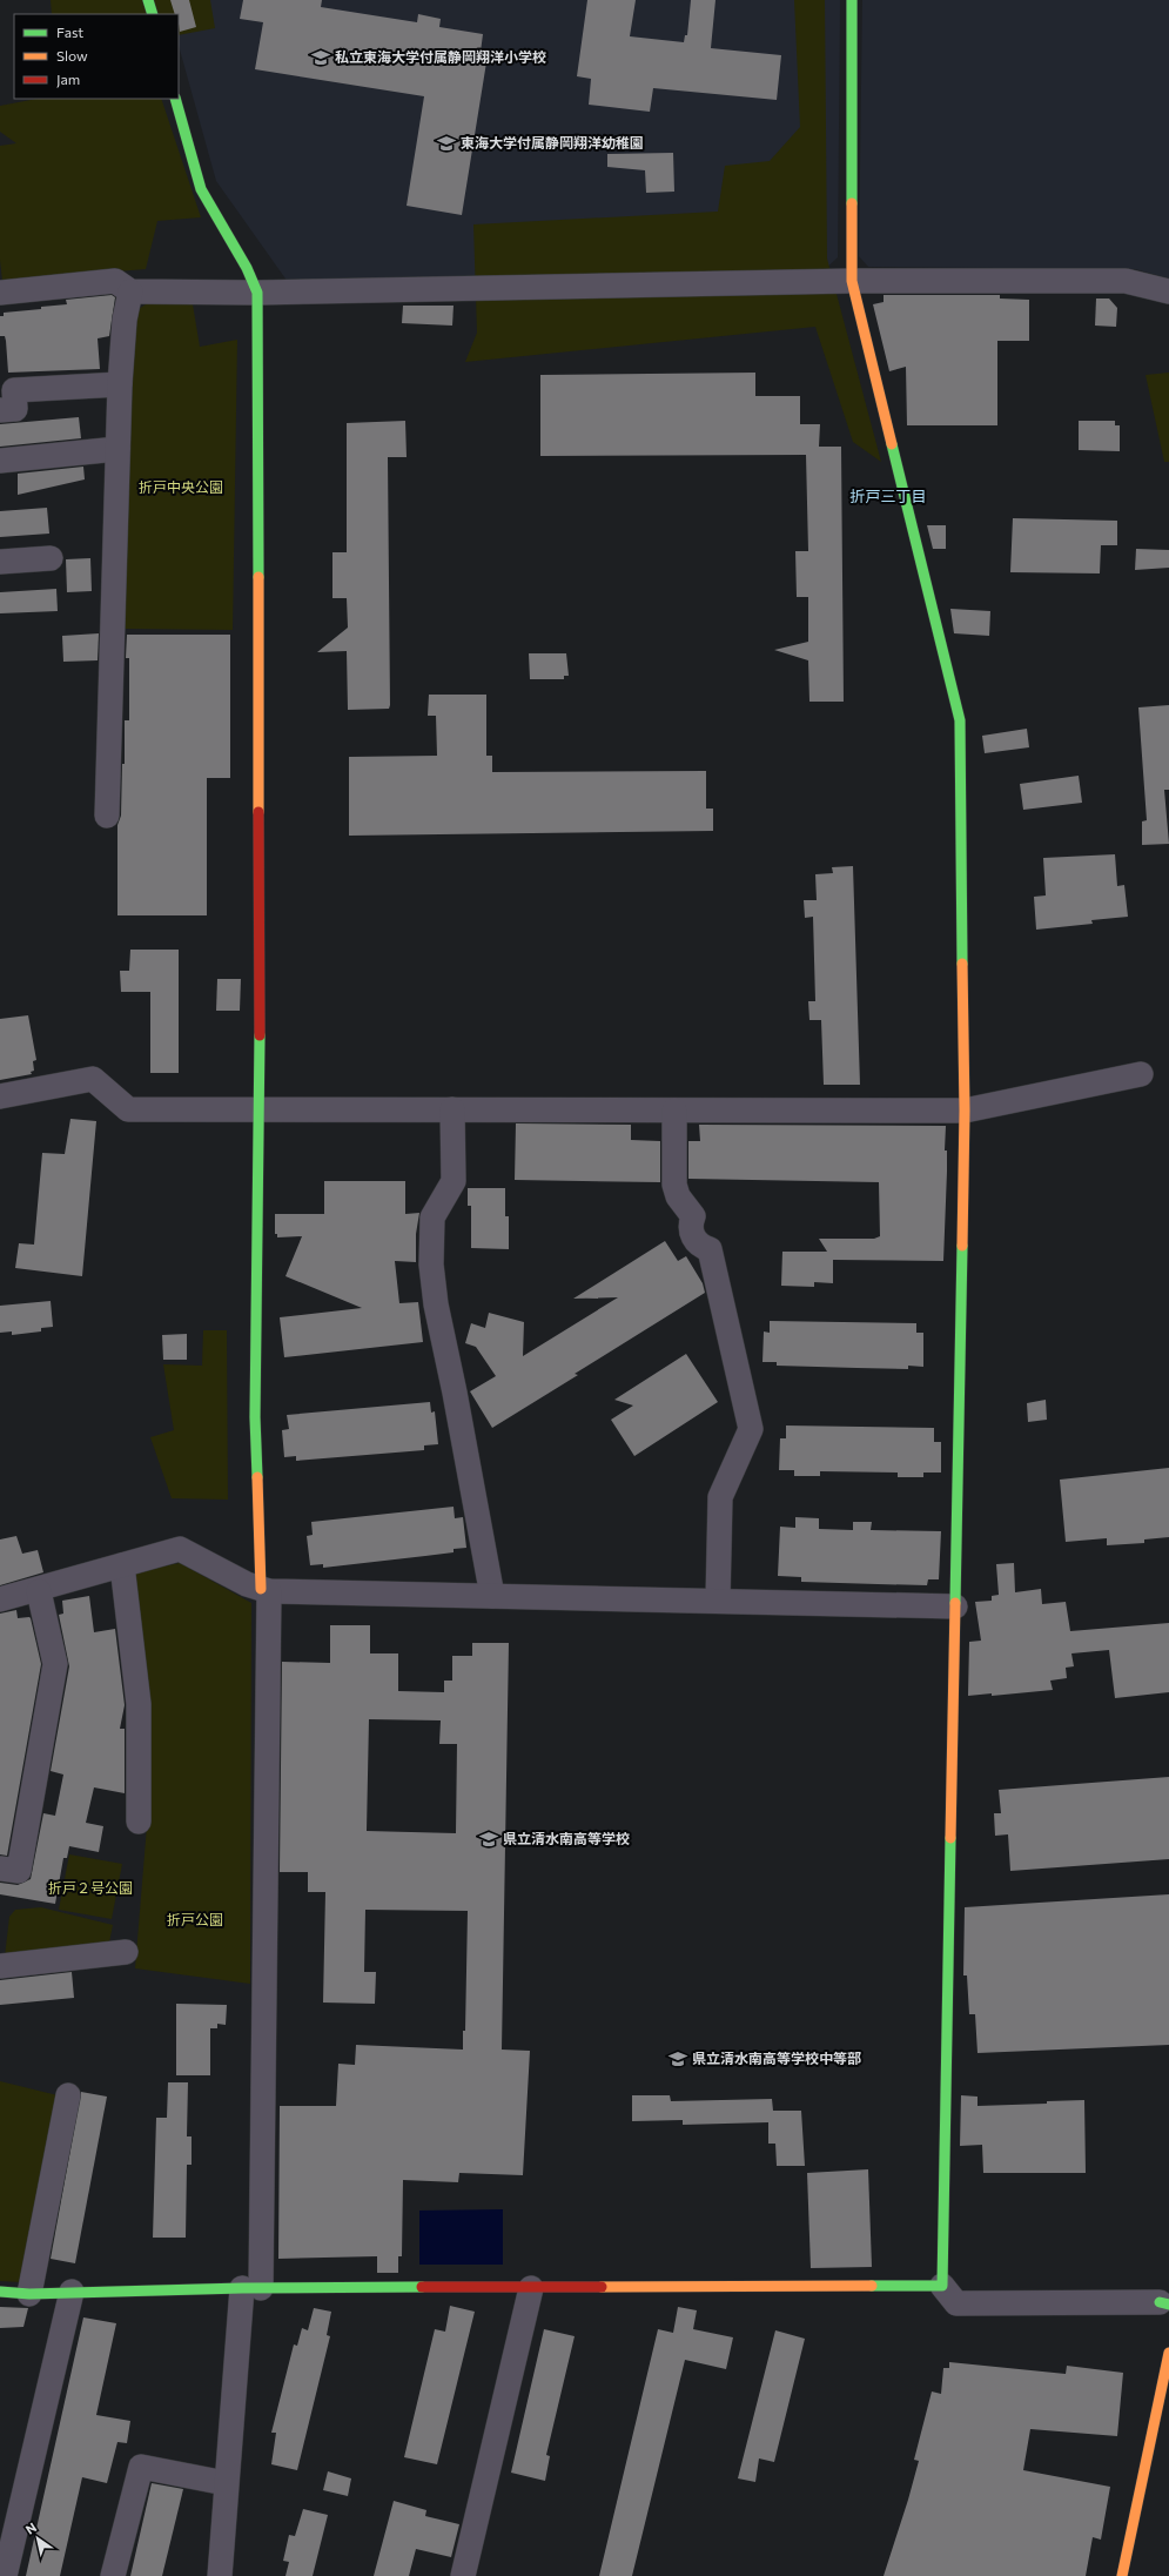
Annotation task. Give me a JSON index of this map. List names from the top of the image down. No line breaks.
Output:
{"districts":["折戸三丁目"],"parks":["折戸中央公園","折戸２号公園","折戸公園"],"places":{"school or university":["私立東海大学付属静岡翔洋小学校","東海大学付属静岡翔洋幼稚園","県立清水南高等学校","県立清水南高等学校中等部"]},"legend":["Fast","Slow","Jam"],"north":"top left"}
